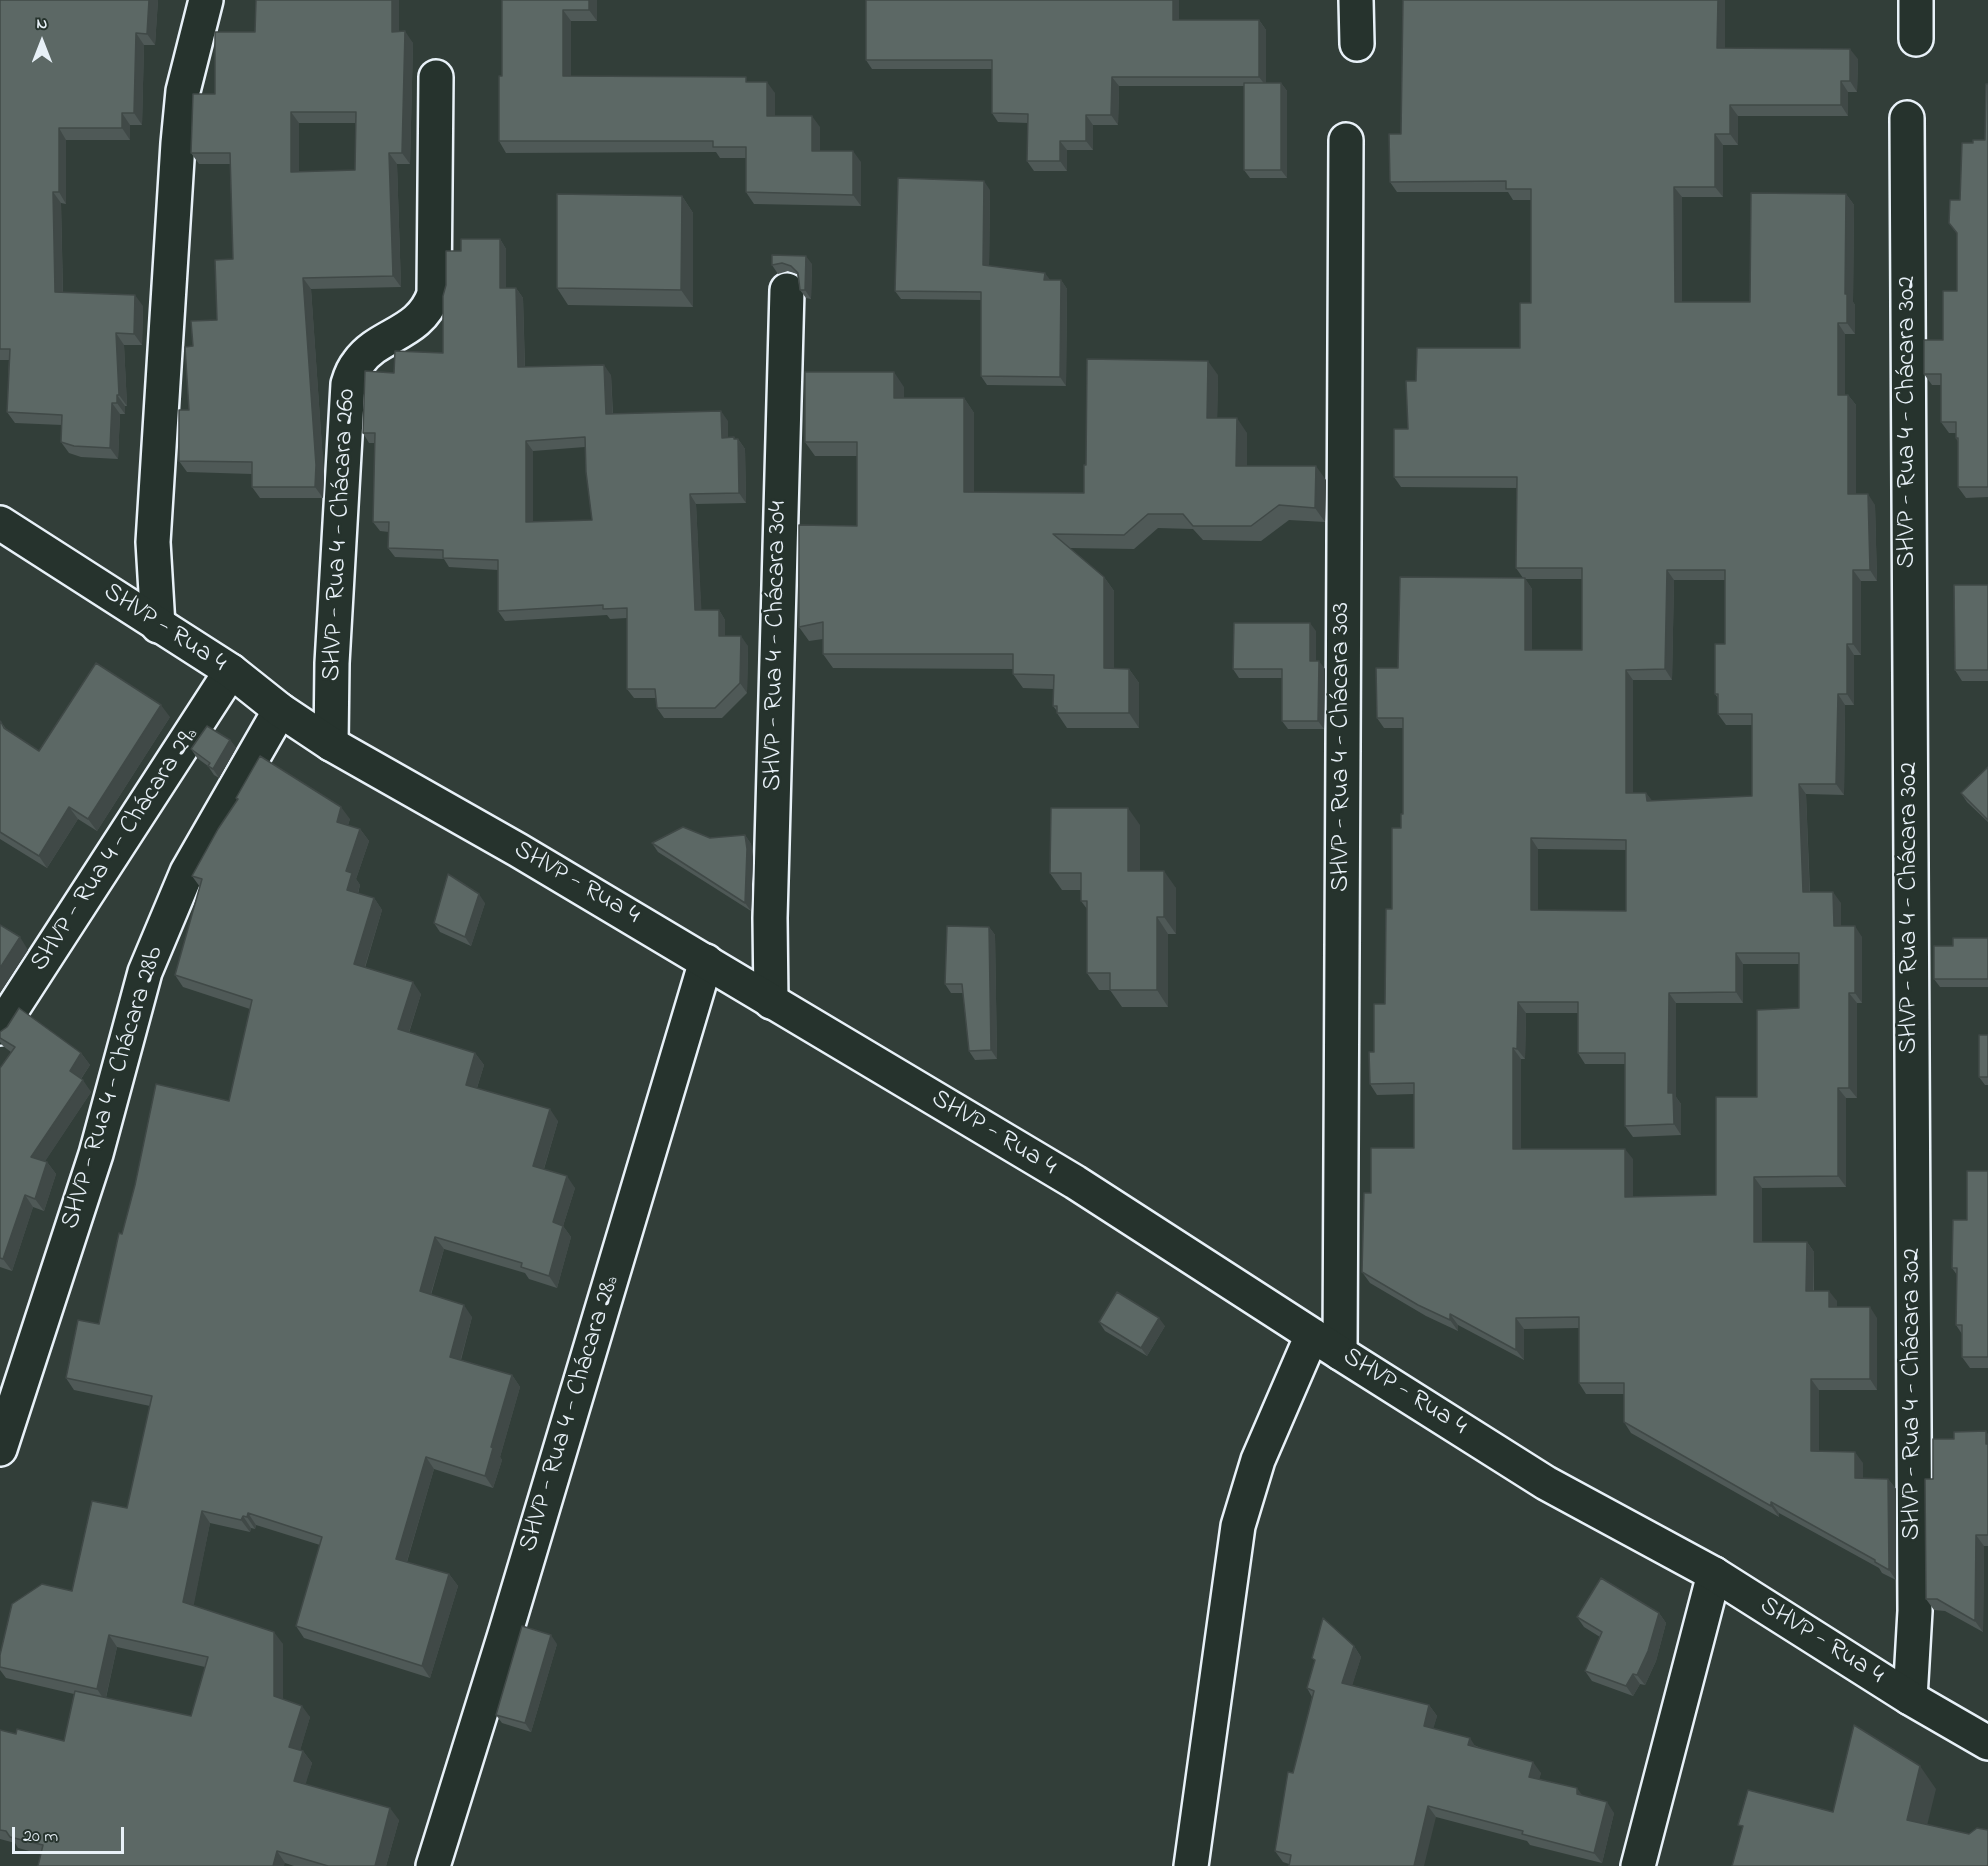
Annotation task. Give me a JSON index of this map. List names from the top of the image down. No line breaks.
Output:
{"streets":{"street":["SHVP - Rua 4 - Chácara 302","SHVP - Rua 4 - Chácara 260","SHVP - Rua 4","SHVP - Rua 4 - Chácara 304","SHVP - Rua 4 - Chácara 303","SHVP - Rua 4 - Chácara 29ª","SHVP - Rua 4 - Chácara 28b","SHVP - Rua 4 - Chácara 28ª"]},"crossings":[["SHVP - Rua 4 - Chácara 302","SHVP - Rua 4"],["SHVP - Rua 4 - Chácara 260","SHVP - Rua 4"],["SHVP - Rua 4","SHVP - Rua 4 - Chácara 304"],["SHVP - Rua 4","SHVP - Rua 4 - Chácara 303"],["SHVP - Rua 4","SHVP - Rua 4 - Chácara 29ª"],["SHVP - Rua 4","SHVP - Rua 4 - Chácara 28b"],["SHVP - Rua 4","SHVP - Rua 4 - Chácara 28ª"]],"scale_bar":"20 m","north":"top"}
